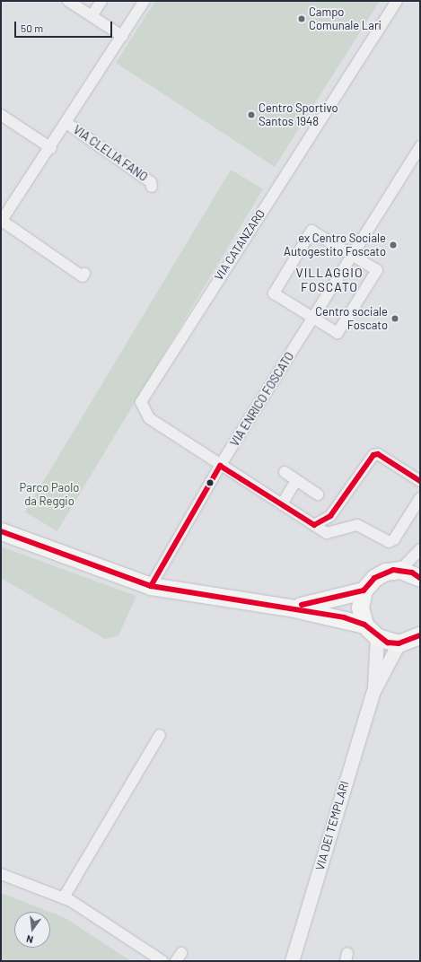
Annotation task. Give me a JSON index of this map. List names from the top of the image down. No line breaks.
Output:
{"streets":{"street":["VIA CLELIA FANO","VIA CATANZARO","VIA ENRICO FOSCATO","VIA DEI TEMPLARI"]},"crossings":[["VIA CATANZARO","VIA ENRICO FOSCATO"]],"districts":["VILLAGGIO FOSCATO"],"parks":["Parco Paolo da Reggio"],"places":["Campo Comunale Lari","Centro Sportivo Santos 1948","ex Centro Sociale Autogestito Foscato","Centro sociale Foscato"],"scale_bar":"50 m","north":"bottom"}
